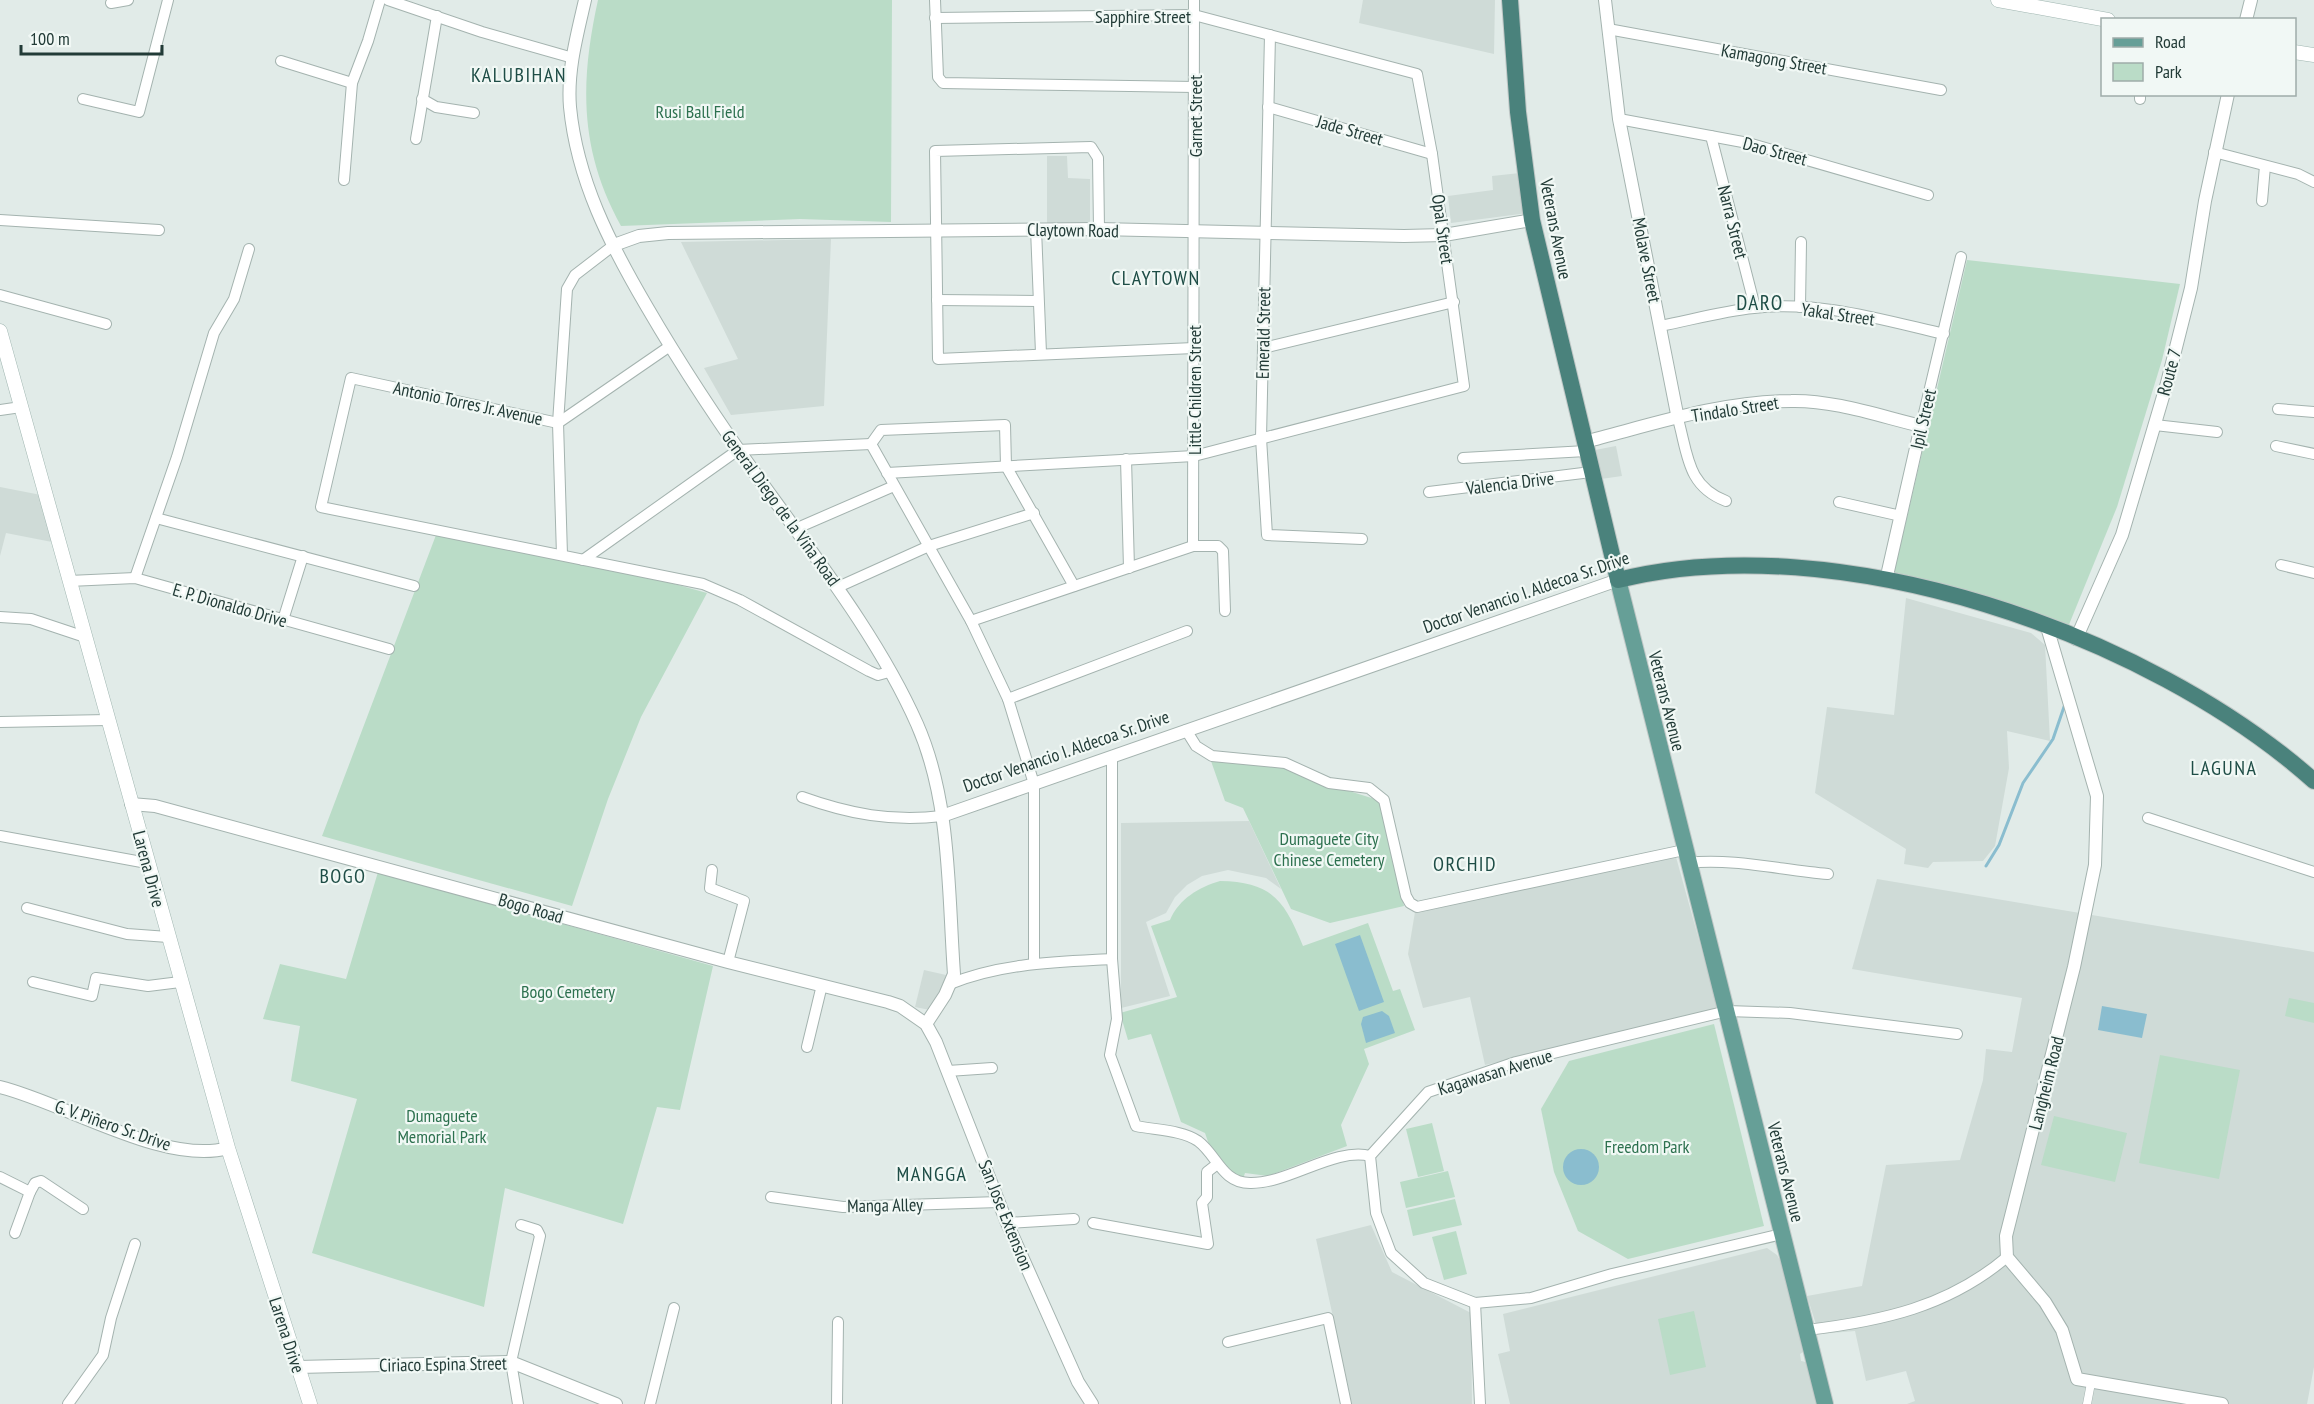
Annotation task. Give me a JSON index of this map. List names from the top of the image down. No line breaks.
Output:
{"streets":{"highway":["Veterans Avenue","Doctor Venancio I. Aldecoa Sr. Drive"],"main road":["Larena Drive"],"street":["Sapphire Street","Kamagong Street","Garnet Street","Jade Street","Dao Street","Narra Street","Opal Street","Claytown Road","Molave Street","Yakal Street","Emerald Street","Route 7","Little Children Street","Antonio Torres Jr. Avenue","Tindalo Street","Ipil Street","Valencia Drive","General Diego de la Viña Road","E. P. Dionaldo Drive","Bogo Road","Kagawasan Avenue","Langheim Road","G. V. Piñero Sr. Drive","Manga Alley","San Jose Extension","Ciriaco Espina Street"]},"crossings":[["Sapphire Street","Garnet Street"],["Sapphire Street","Opal Street"],["Sapphire Street","Emerald Street"],["Kamagong Street","Molave Street"],["Garnet Street","Claytown Road"],["Garnet Street","Little Children Street"],["Jade Street","Opal Street"],["Jade Street","Emerald Street"],["Dao Street","Narra Street"],["Dao Street","Molave Street"],["Narra Street","Yakal Street"],["Opal Street","Claytown Road"],["Opal Street","Emerald Street"],["Veterans Avenue","Claytown Road"],["Veterans Avenue","Tindalo Street"],["Veterans Avenue","Valencia Drive"],["Veterans Avenue","Doctor Venancio I. Aldecoa Sr. Drive"],["Veterans Avenue","Kagawasan Avenue"],["Claytown Road","Emerald Street"],["Claytown Road","Little Children Street"],["Claytown Road","General Diego de la Viña Road"],["Molave Street","Yakal Street"],["Molave Street","Tindalo Street"],["Yakal Street","Ipil Street"],["Route 7","Doctor Venancio I. Aldecoa Sr. Drive"],["Antonio Torres Jr. Avenue","General Diego de la Viña Road"],["Tindalo Street","Ipil Street"],["Ipil Street","Doctor Venancio I. Aldecoa Sr. Drive"],["General Diego de la Viña Road","Doctor Venancio I. Aldecoa Sr. Drive"],["General Diego de la Viña Road","Bogo Road"],["General Diego de la Viña Road","San Jose Extension"],["Doctor Venancio I. Aldecoa Sr. Drive","Langheim Road"],["E. P. Dionaldo Drive","Larena Drive"],["Larena Drive","Bogo Road"],["Larena Drive","G. V. Piñero Sr. Drive"],["Larena Drive","Ciriaco Espina Street"],["Bogo Road","San Jose Extension"],["Manga Alley","San Jose Extension"]],"districts":["KALUBIHAN","CLAYTOWN","DARO","LAGUNA","ORCHID","BOGO","MANGGA"],"parks":["Rusi Ball Field","Dumaguete City Chinese Cemetery","Bogo Cemetery","Dumaguete Memorial Park","Freedom Park"],"legend":["Road","Park"],"scale_bar":"100 m"}
